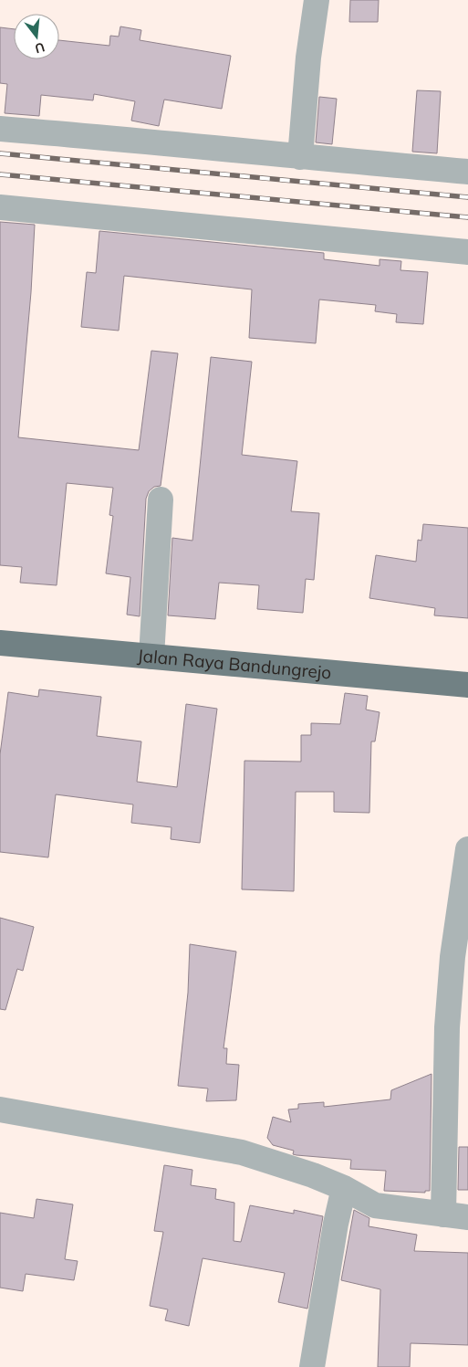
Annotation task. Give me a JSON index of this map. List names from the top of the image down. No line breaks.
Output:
{"streets":{"main road":["Jalan Raya Bandungrejo"]},"north":"bottom"}
